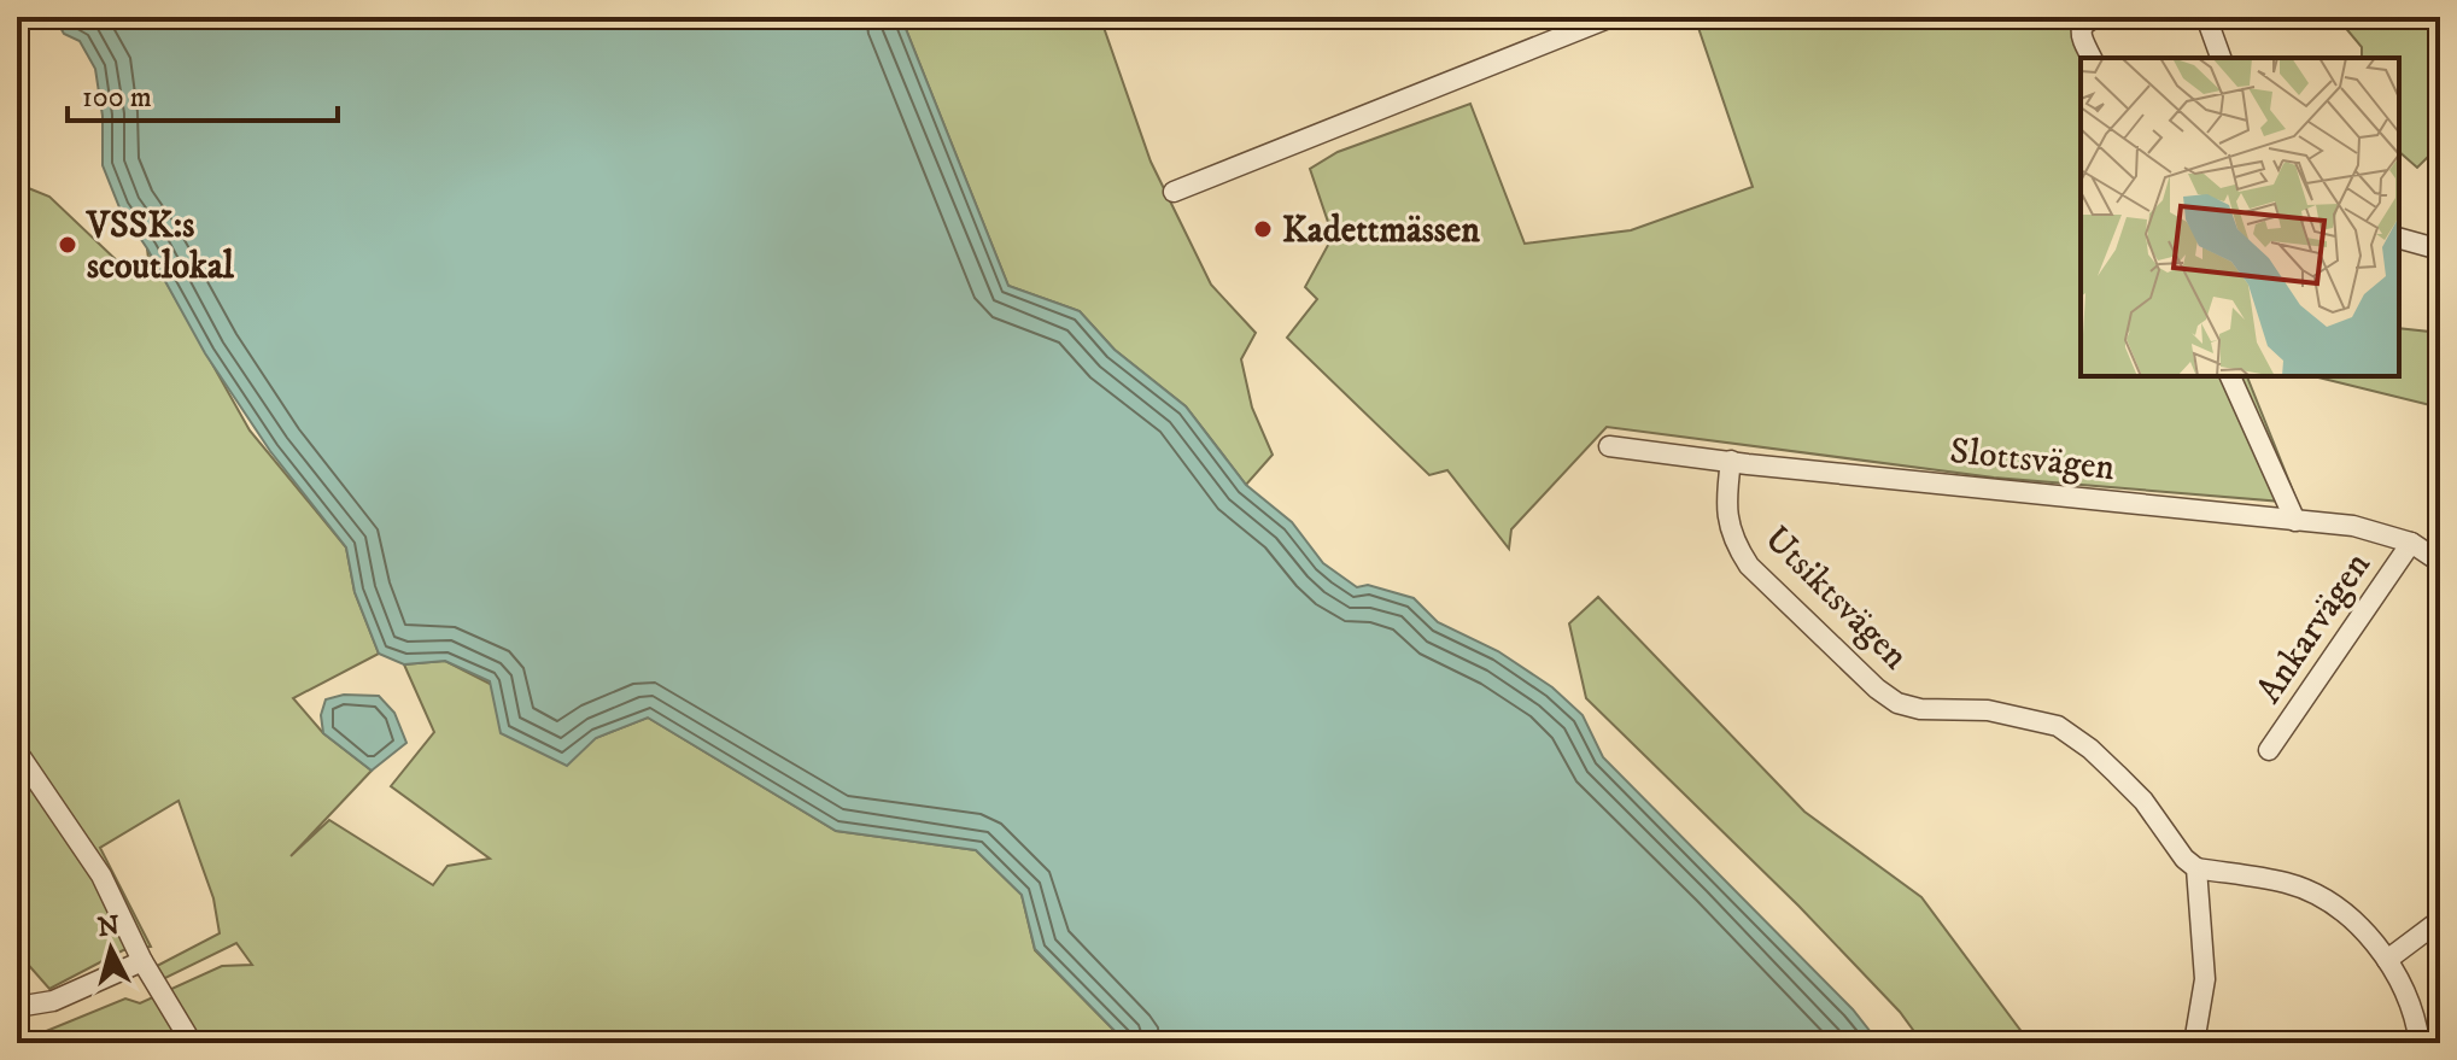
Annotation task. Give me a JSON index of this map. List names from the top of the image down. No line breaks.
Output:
{"streets":{"street":["Slottsvägen","Utsiktsvägen","Ankarvägen"]},"crossings":[["Slottsvägen","Utsiktsvägen"],["Slottsvägen","Ankarvägen"]],"places":["Kadettmässen","VSSK:s scoutlokal"],"scale_bar":"100 m","north":"top"}
